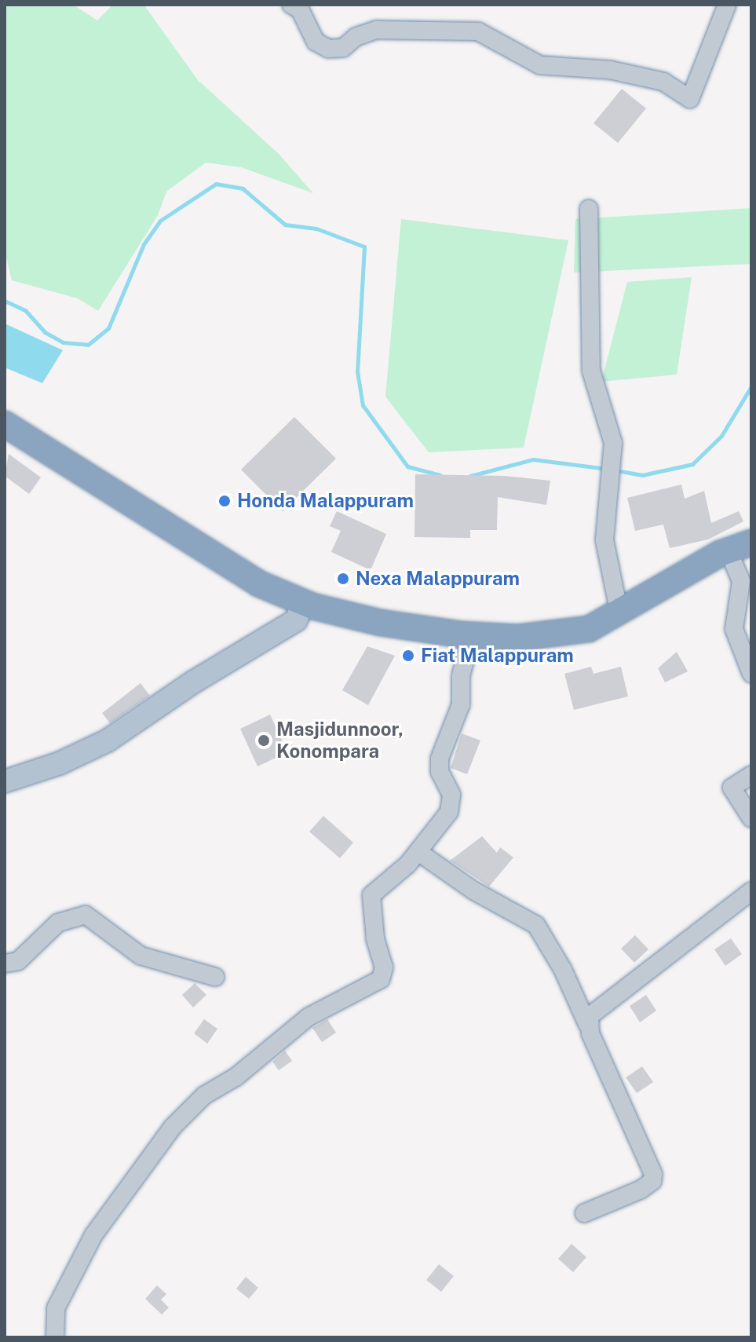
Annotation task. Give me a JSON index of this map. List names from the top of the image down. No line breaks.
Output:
{"places":["Honda Malappuram","Nexa Malappuram","Fiat Malappuram","Masjidunnoor, Konompara"]}
